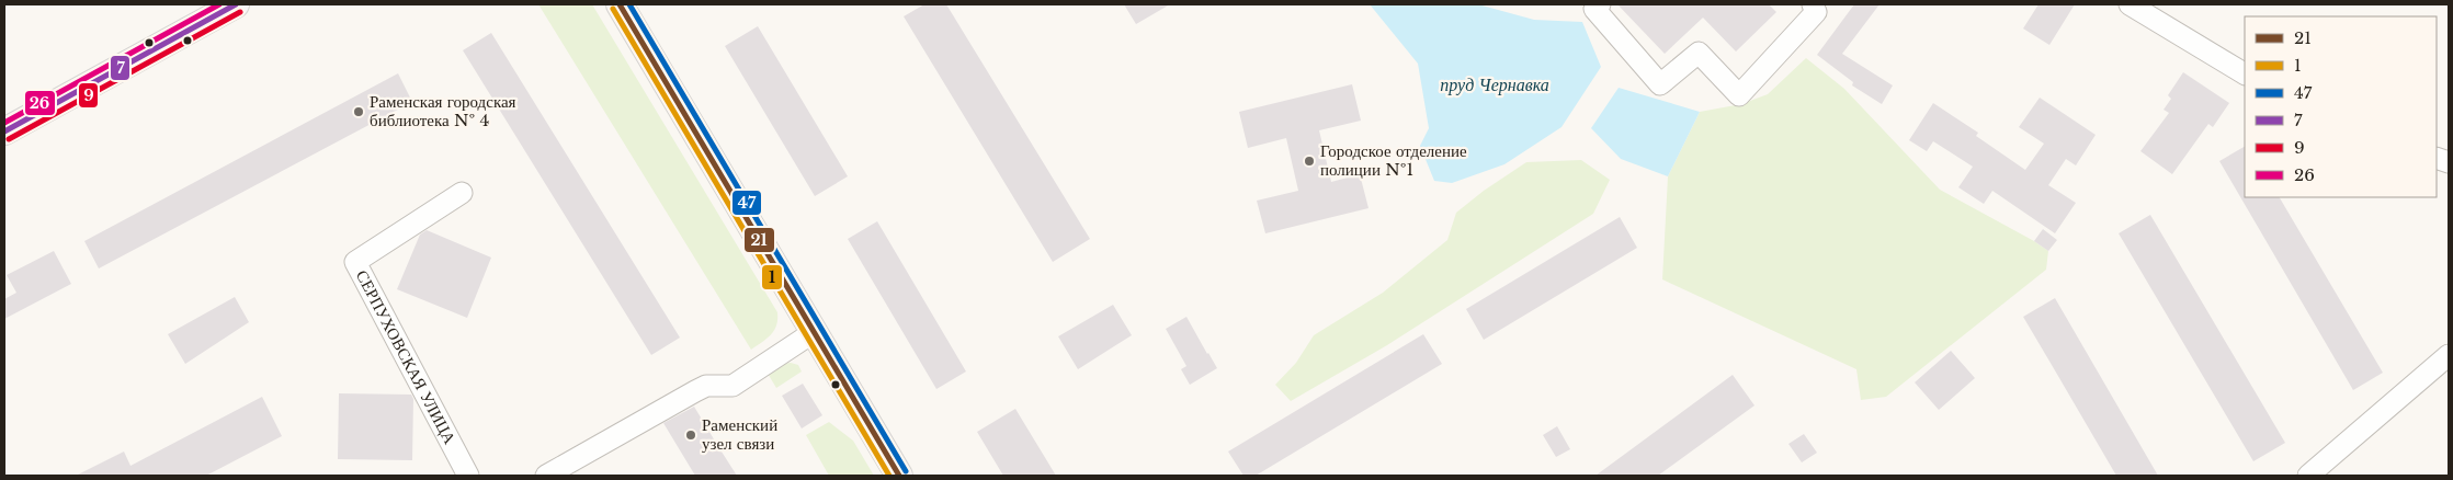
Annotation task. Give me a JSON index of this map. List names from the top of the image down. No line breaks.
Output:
{"streets":{"street":["СЕРПУХОВСКАЯ УЛИЦА"]},"water":["пруд Чернавка"],"places":["Раменская городская библиотека № 4","Городское отделение полиции №1","Раменский узел связи"],"lines":["transit line 21","transit line 47","transit line 7","transit line 26","transit line 1","transit line 9"],"legend":["21","1","47","7","9","26"]}
